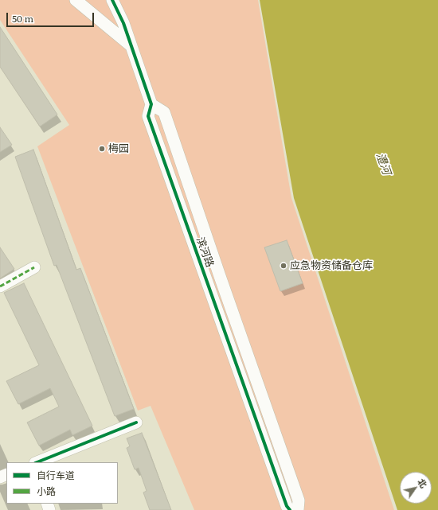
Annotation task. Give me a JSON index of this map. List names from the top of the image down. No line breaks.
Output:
{"streets":{"street":["滨河路"]},"water":["澧河"],"places":["梅园","应急物资储备仓库"],"legend":["自行车道","小路"],"scale_bar":"50 m","north":"top right"}
